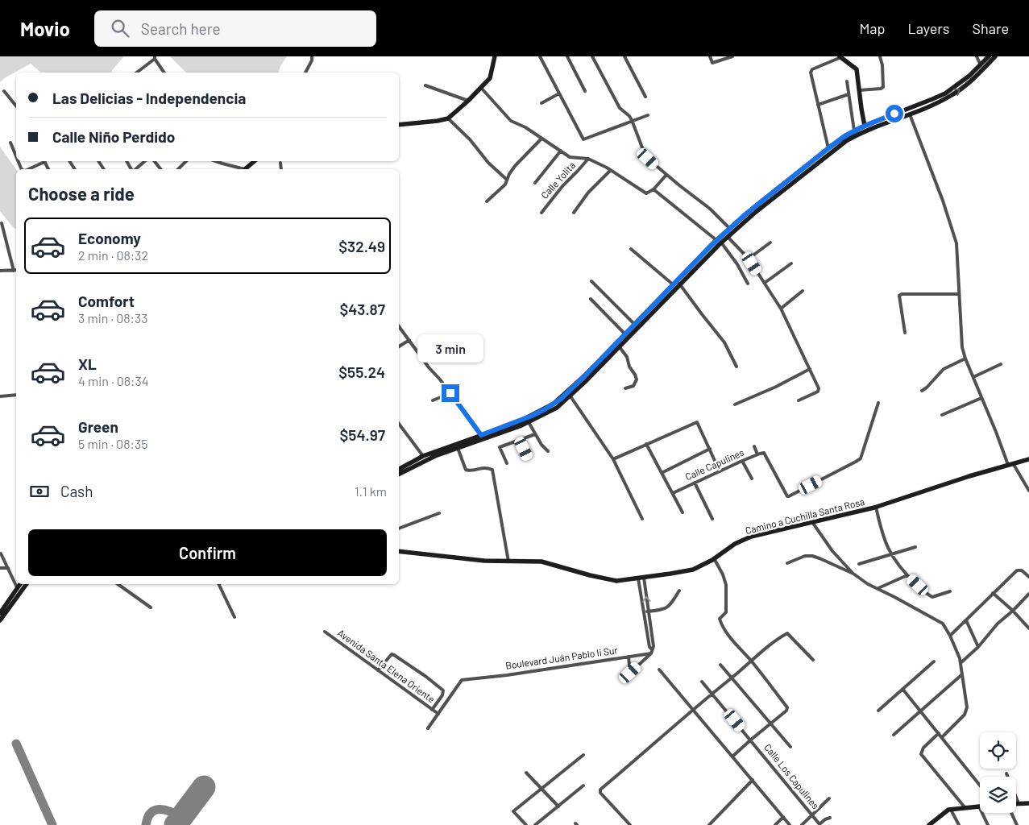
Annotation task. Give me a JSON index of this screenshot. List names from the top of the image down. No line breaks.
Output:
{"streets":{"main road":["Camino a Cuchilla Santa Rosa"],"street":["Calle Yolita","Calle Capulines","Boulevard Juán Pablo Ii Sur","Avenida Santa Elena Oriente","Calle Los Capulines"]},"crossings":[["Boulevard Juán Pablo Ii Sur","Avenida Santa Elena Oriente"]],"page":{"header":"Movio","search":"Search here","nav":["Map","Layers","Share"],"banner":["Las Delicias - Independencia","Calle Niño Perdido"],"heading":"Choose a ride","list":[{"name":"Economy","note":"2 min · 08:32","value":"$32.49"},{"name":"Comfort","note":"3 min · 08:33","value":"$43.87"},{"name":"XL","note":"4 min · 08:34","value":"$55.24"},{"name":"Green","note":"5 min · 08:35","value":"$54.97"}],"bubble":"3 min","pay":["Cash","1.1 km"],"buttons":"Confirm"}}
